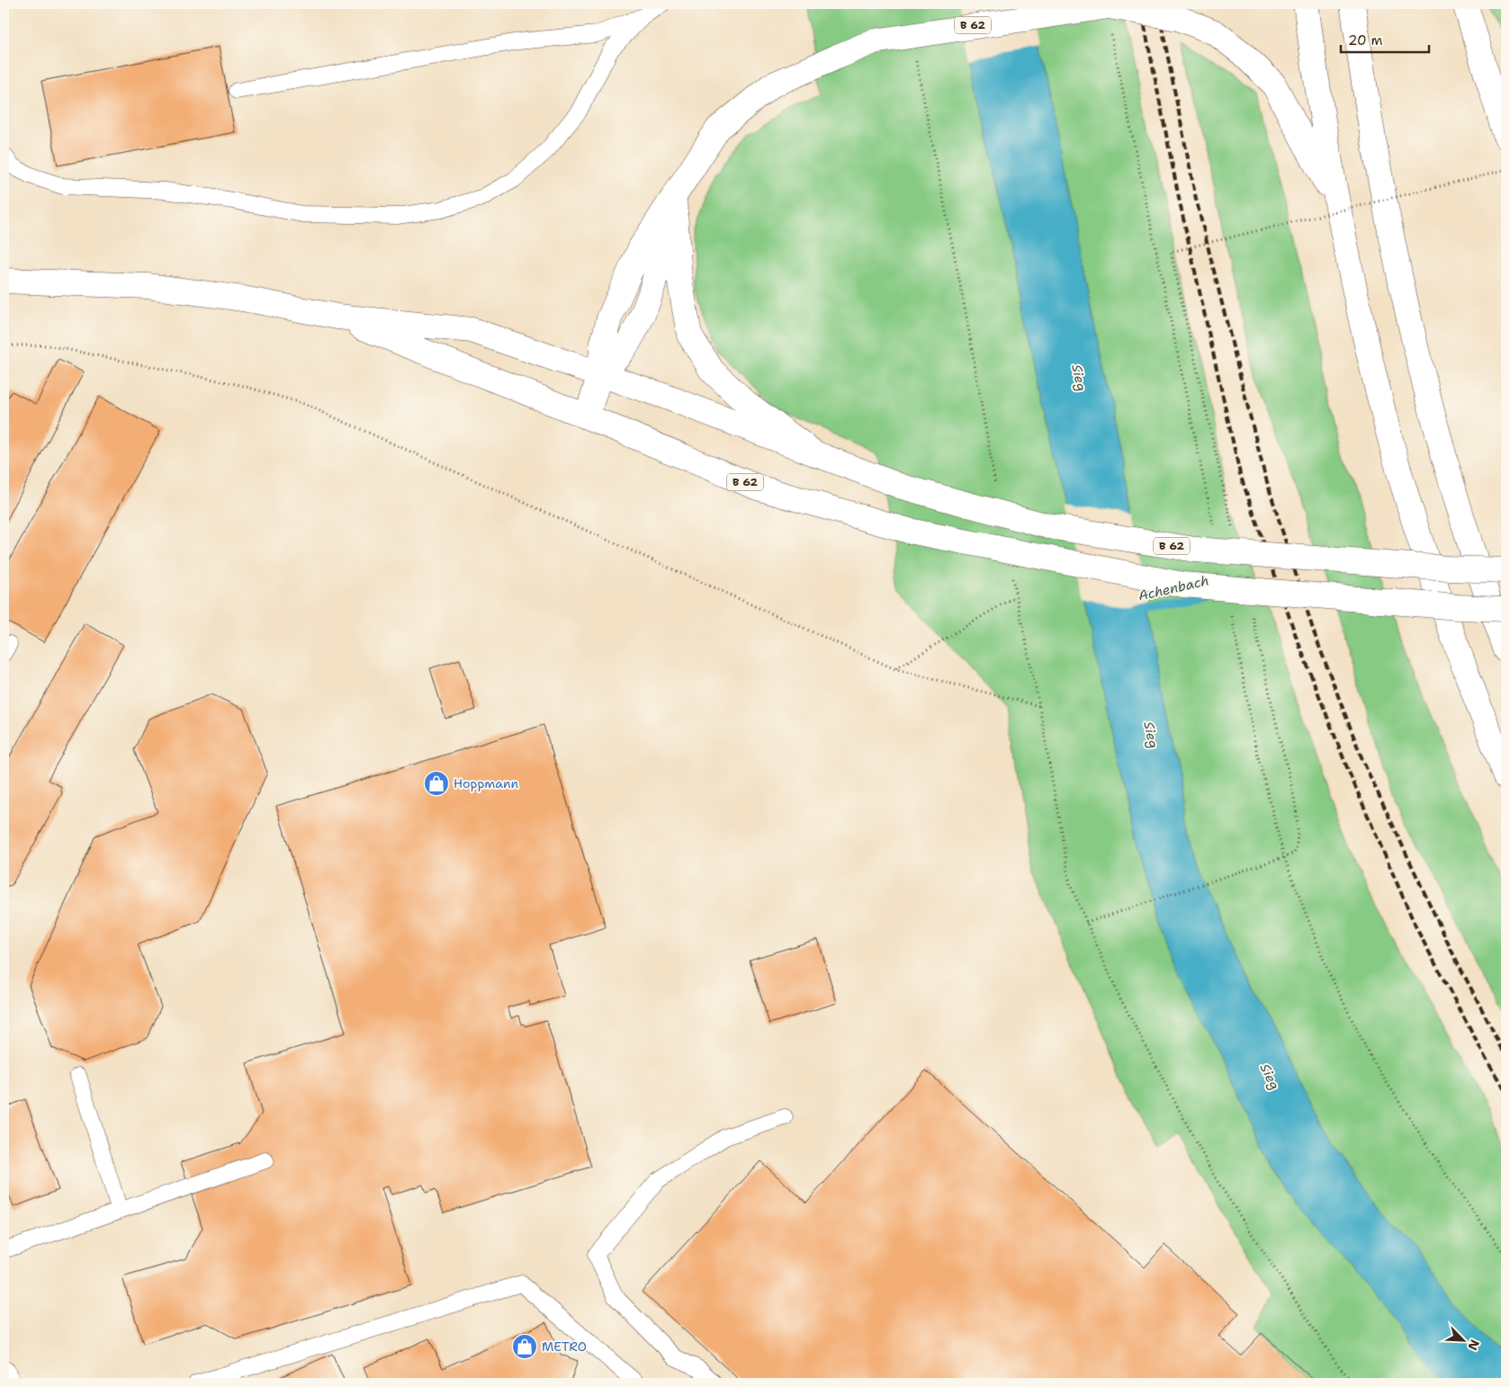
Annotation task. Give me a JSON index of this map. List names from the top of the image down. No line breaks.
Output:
{"streets":{"main road":["B 62"]},"water":["Sieg","Achenbach"],"places":{"shop":["Hoppmann","METRO"]},"scale_bar":"20 m","north":"bottom right"}
